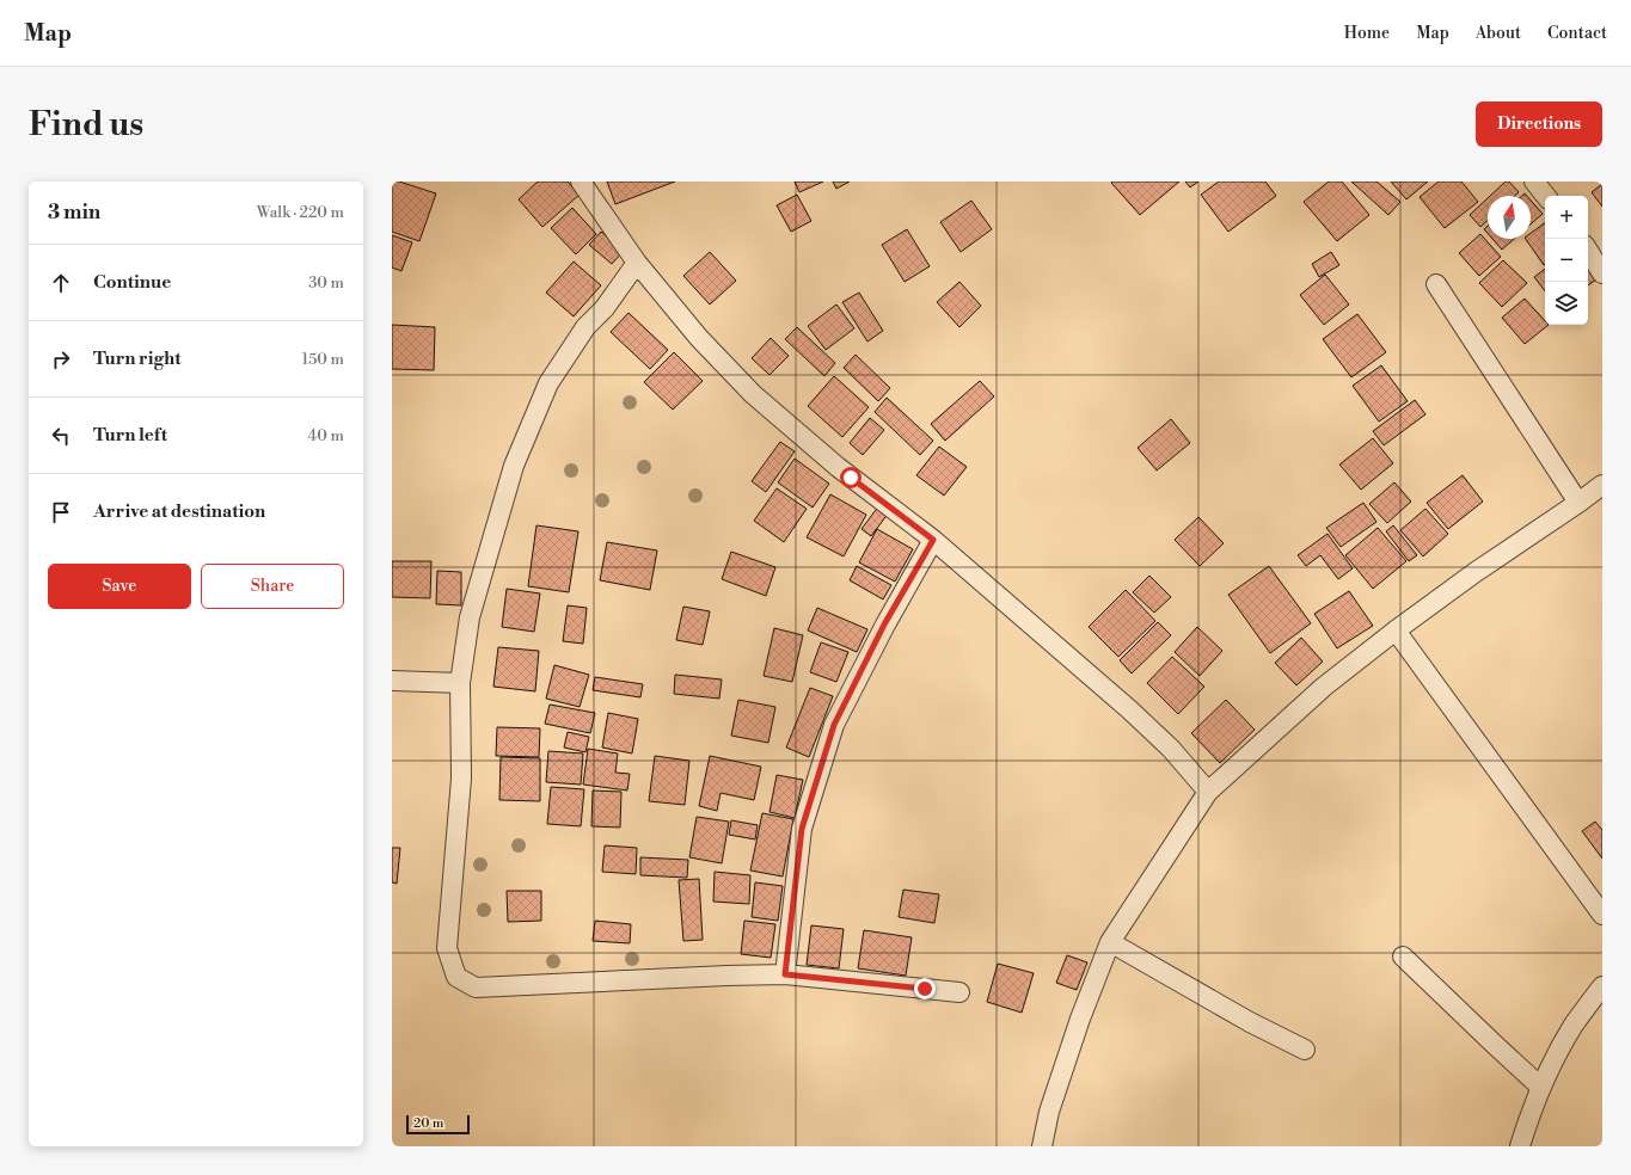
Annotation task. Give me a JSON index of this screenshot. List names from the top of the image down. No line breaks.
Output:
{"scale_bar":"20 m","north":"top","page":{"header":"Map","nav":["Home","Map","About","Contact"],"buttons":["Directions",["Save","Share"]],"title":"Find us","heading":["3 min","Walk · 220 m"],"map_buttons":["+","−"],"list":[["Continue","30 m"],["Turn right","150 m"],["Turn left","40 m"],"Arrive at destination"],"scale":"20 m"}}
